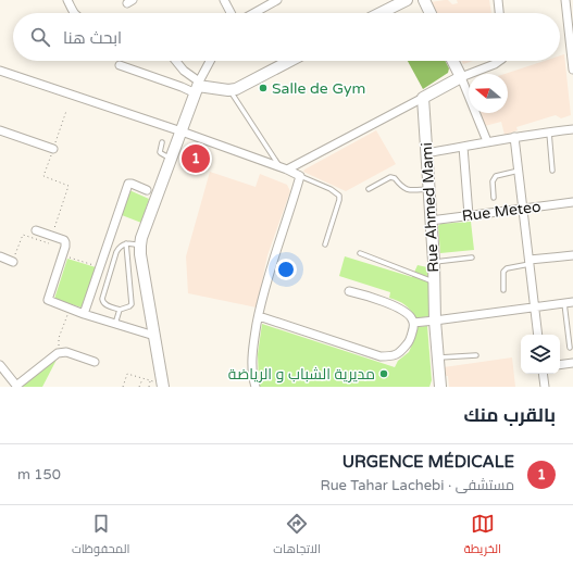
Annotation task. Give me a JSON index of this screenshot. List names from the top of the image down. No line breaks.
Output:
{"streets":{"street":["Rue Ahmed Mami","Rue Meteo"]},"crossings":[["Rue Ahmed Mami","Rue Meteo"]],"places":["Salle de Gym","مديرية الشباب و الرياضة"],"north":"left","page":{"search":"ابحث هنا","pins":"1","heading":"بالقرب منك","list":[{"mark":"1","name":"URGENCE MÉDICALE","note":"مستشفى · Rue Tahar Lachebi","value":"150 m"}],"nav":["الخريطة","الاتجاهات","المحفوظات"]}}
